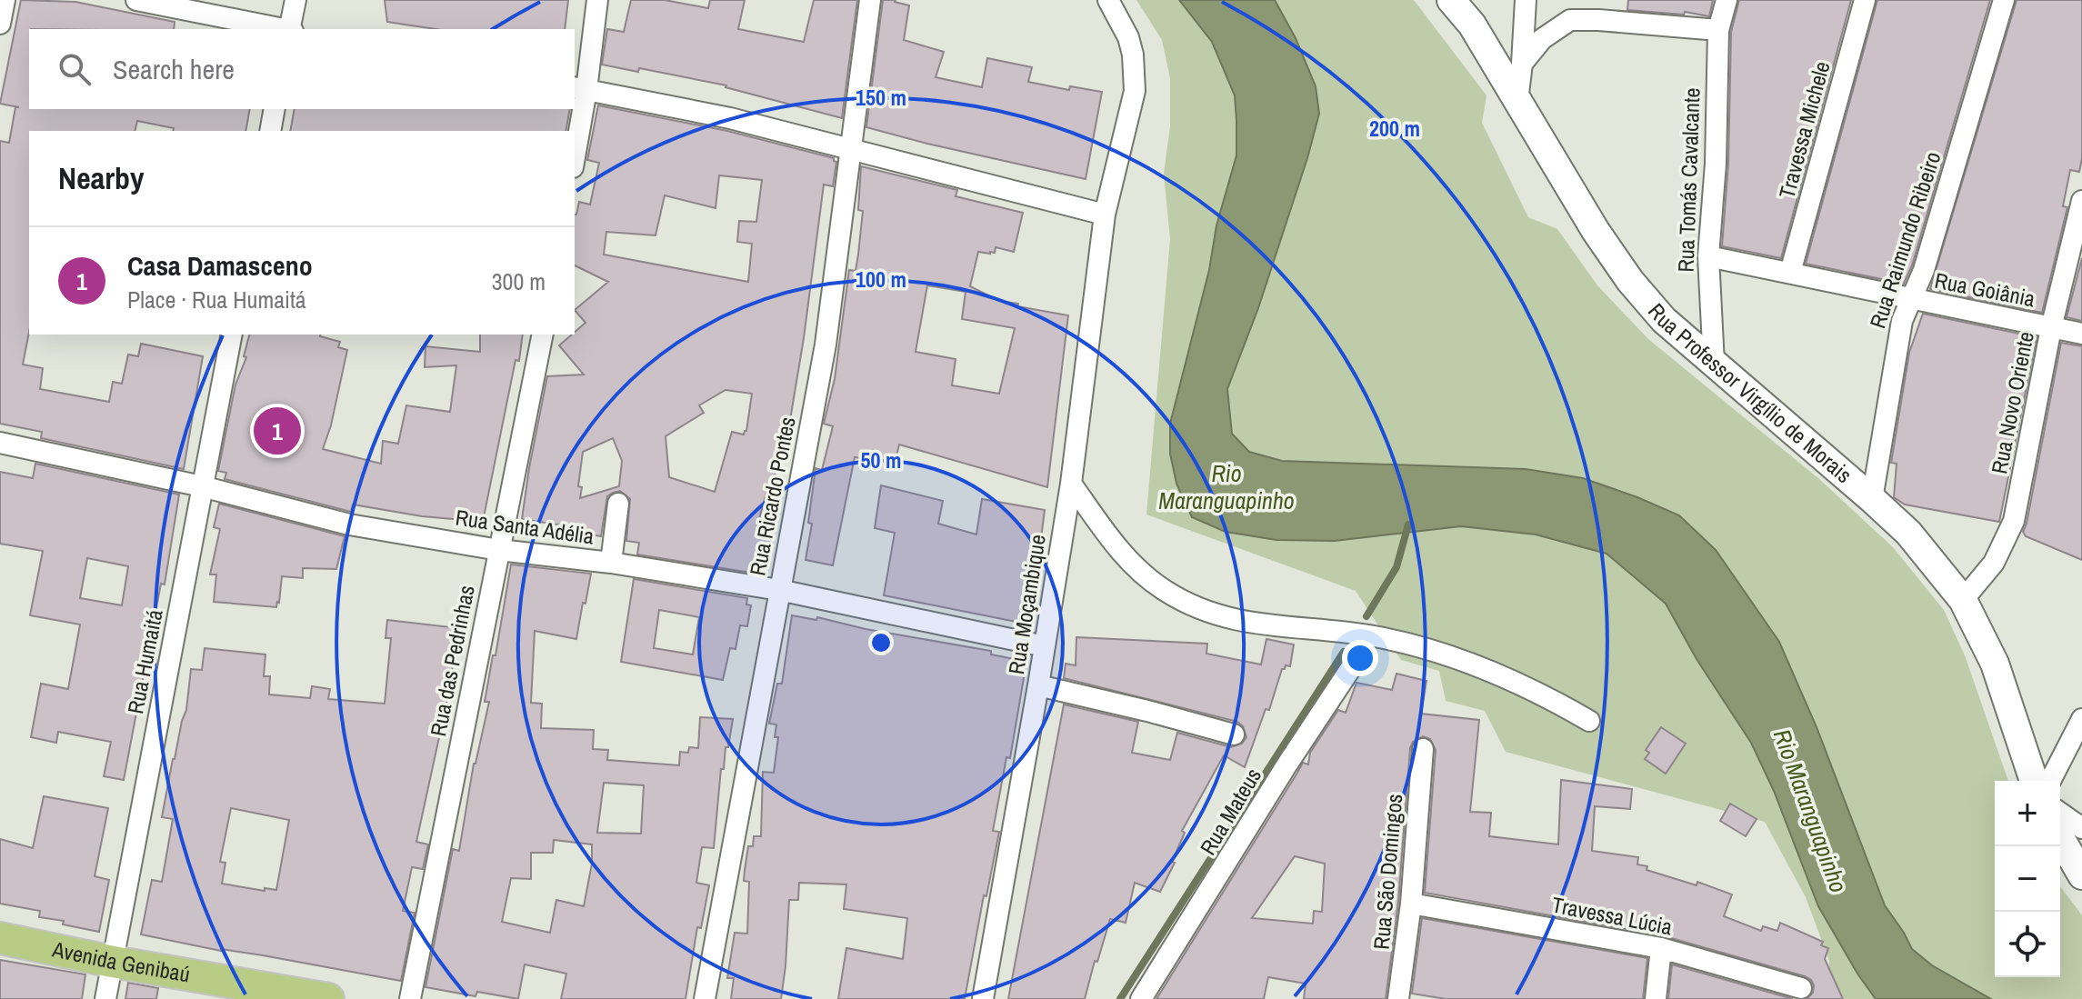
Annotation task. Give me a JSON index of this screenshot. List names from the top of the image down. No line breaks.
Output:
{"streets":{"main road":["Rua Professor Virgílio de Morais","Avenida Genibaú"],"street":["Travessa Michele","Rua Tomás Cavalcante","Rua Raimundo Ribeiro","Rua Goiânia","Rua Novo Oriente","Rua Ricardo Pontes","Rua Santa Adélia","Rua Moçambique","Rua das Pedrinhas","Rua Humaitá","Rua Mateus","Rua São Domingos","Travessa Lúcia"]},"crossings":[["Travessa Michele","Rua Goiânia"],["Rua Tomás Cavalcante","Rua Goiânia"],["Rua Tomás Cavalcante","Rua Professor Virgílio de Morais"],["Rua Raimundo Ribeiro","Rua Goiânia"],["Rua Raimundo Ribeiro","Rua Professor Virgílio de Morais"],["Rua Goiânia","Rua Novo Oriente"],["Rua Professor Virgílio de Morais","Rua Novo Oriente"],["Rua Ricardo Pontes","Rua Santa Adélia"],["Rua Santa Adélia","Rua Moçambique"],["Rua Santa Adélia","Rua das Pedrinhas"],["Rua Santa Adélia","Rua Humaitá"],["Rua Humaitá","Avenida Genibaú"],["Rua São Domingos","Travessa Lúcia"]],"water":["Rio Maranguapinho"],"page":{"search":"Search here","heading":"Nearby","list":[{"mark":"1","name":"Casa Damasceno","note":"Place · Rua Humaitá","value":"300 m"}],"pins":"1","map_buttons":["+","−"]},"rings":["150 m","200 m","100 m","50 m"]}
